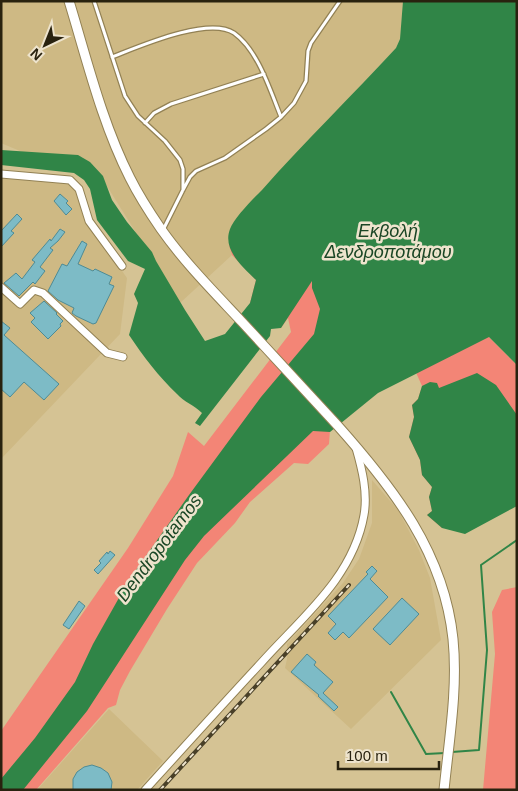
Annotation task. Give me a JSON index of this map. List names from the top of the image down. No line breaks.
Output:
{"water":["Εκβολή Δενδροποτάμου","Dendropotamos"],"scale_bar":"100 m","north":"bottom left"}
